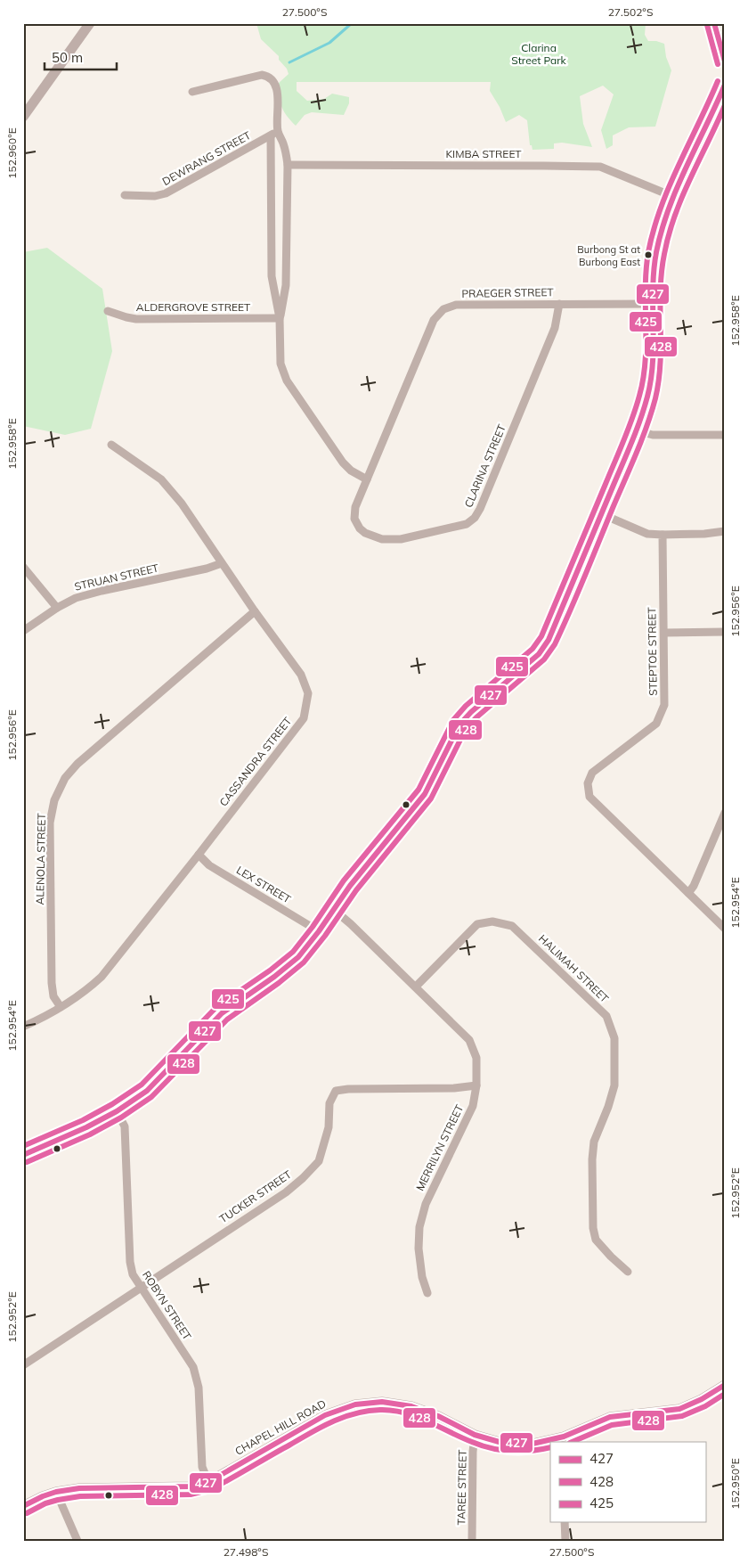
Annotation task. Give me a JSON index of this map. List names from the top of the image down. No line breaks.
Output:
{"streets":{"main road":["CHAPEL HILL ROAD"],"street":["KIMBA STREET","DEWRANG STREET","PRAEGER STREET","ALDERGROVE STREET","CLARINA STREET","STRUAN STREET","STEPTOE STREET","CASSANDRA STREET","ALENOLA STREET","LEX STREET","HALIMAH STREET","MERRILYN STREET","TUCKER STREET","ROBYN STREET","TAREE STREET"]},"crossings":[["PRAEGER STREET","CLARINA STREET"],["STRUAN STREET","CASSANDRA STREET"],["CASSANDRA STREET","ALENOLA STREET"],["CASSANDRA STREET","LEX STREET"],["HALIMAH STREET","MERRILYN STREET"],["MERRILYN STREET","TUCKER STREET"],["TUCKER STREET","ROBYN STREET"],["ROBYN STREET","CHAPEL HILL ROAD"],["CHAPEL HILL ROAD","TAREE STREET"]],"parks":["Clarina Street Park"],"places":["Burbong St at Burbong East"],"lines":["transit line 427","transit line 428","transit line 425"],"legend":["427","428","425"],"scale_bar":"50 m","coordinates":["27.500°S","27.502°S","152.960°E","152.958°E","152.956°E","152.954°E","152.952°E","152.950°E","27.498°S"]}
